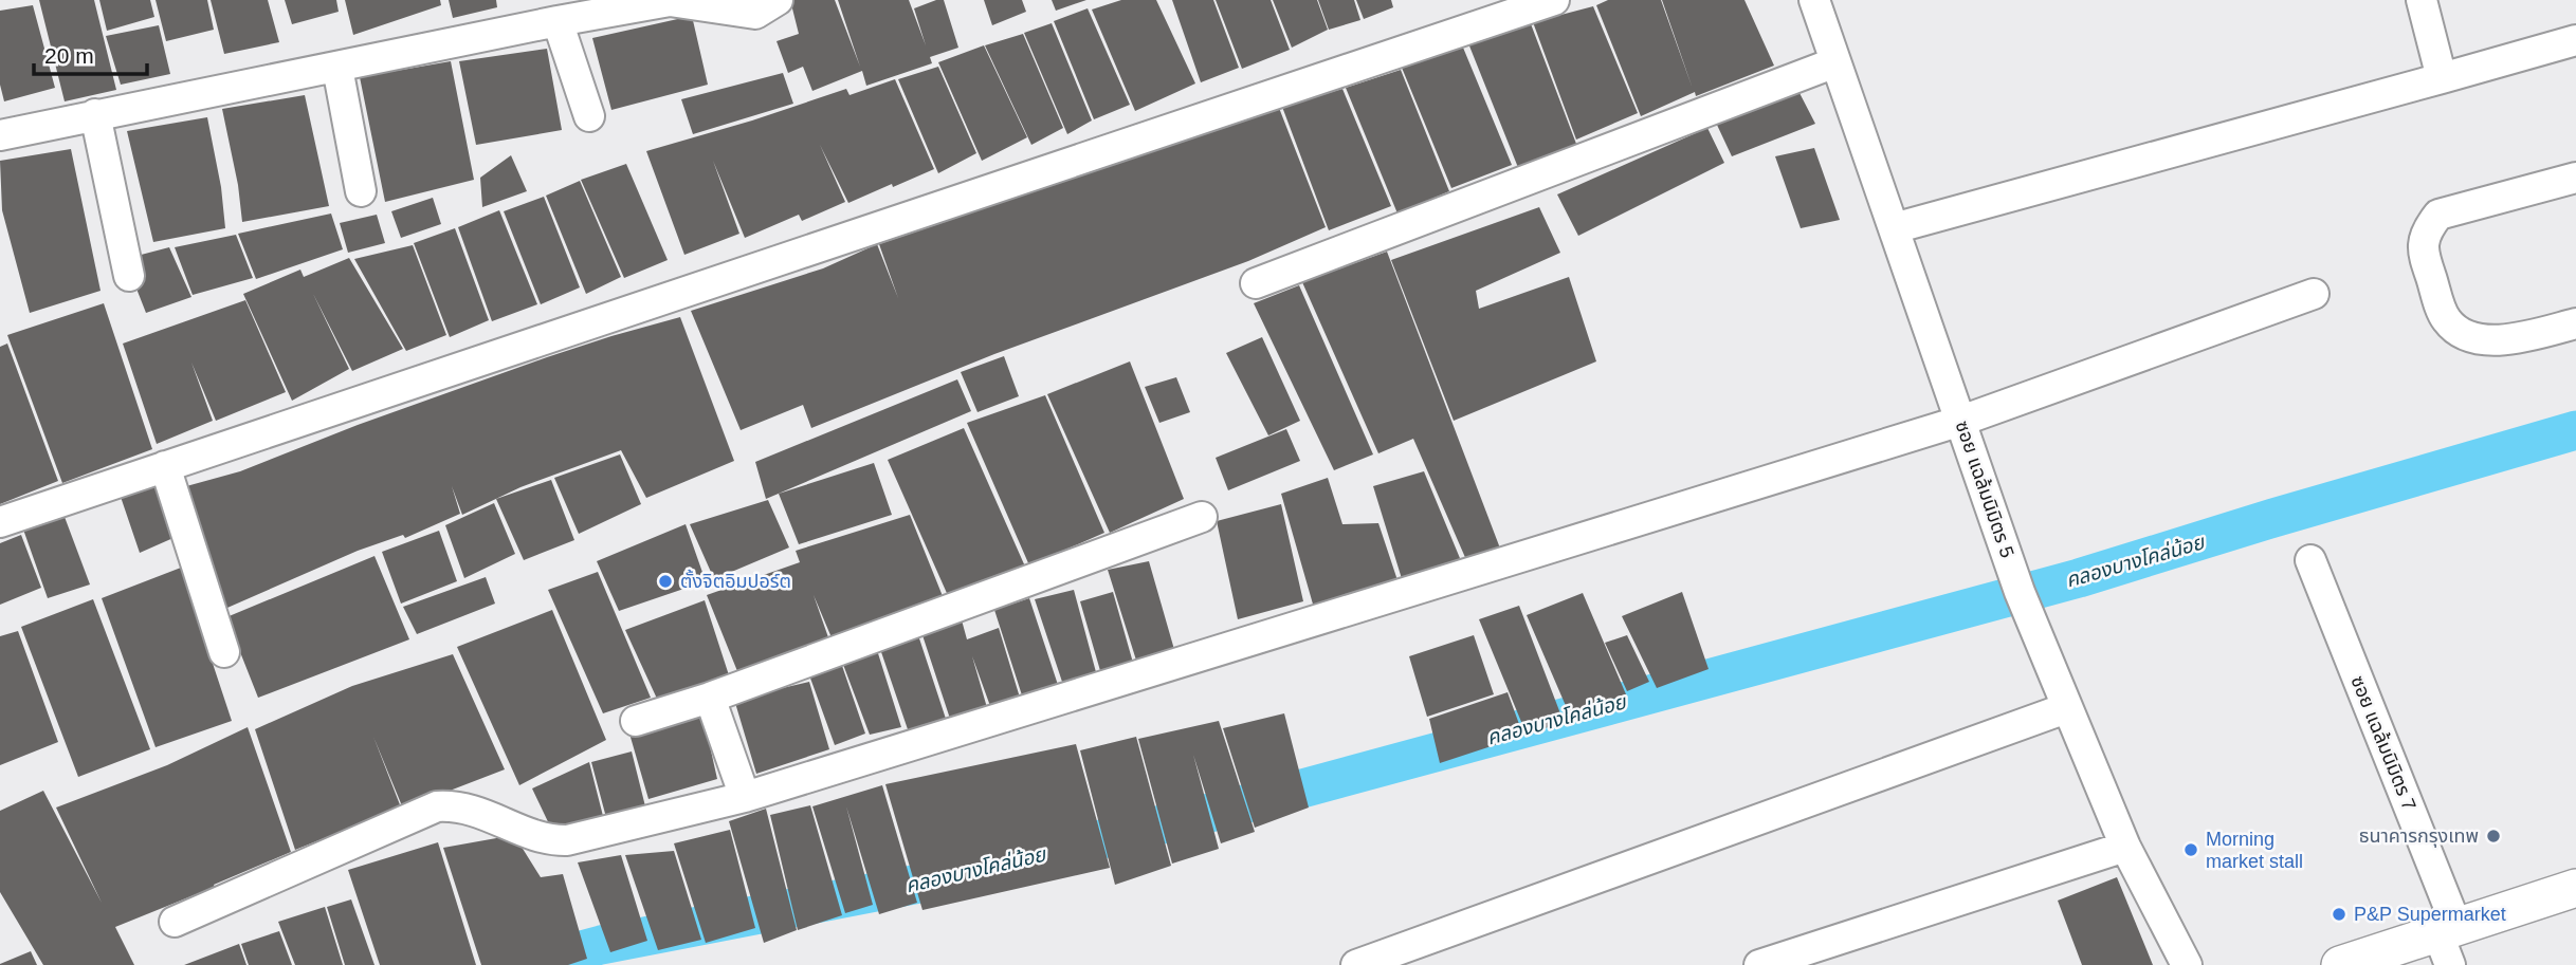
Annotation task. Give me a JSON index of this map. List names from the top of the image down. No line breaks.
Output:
{"streets":{"street":["ซอย แฉล้มนิมิตร 5","ซอย แฉล้มนิมิตร 7"]},"water":["คลองบางโคล่น้อย"],"places":["ตั้งจิตอิมปอร์ต","ธนาคารกรุงเทพ","Morning market stall","P&P Supermarket"],"scale_bar":"20 m"}
